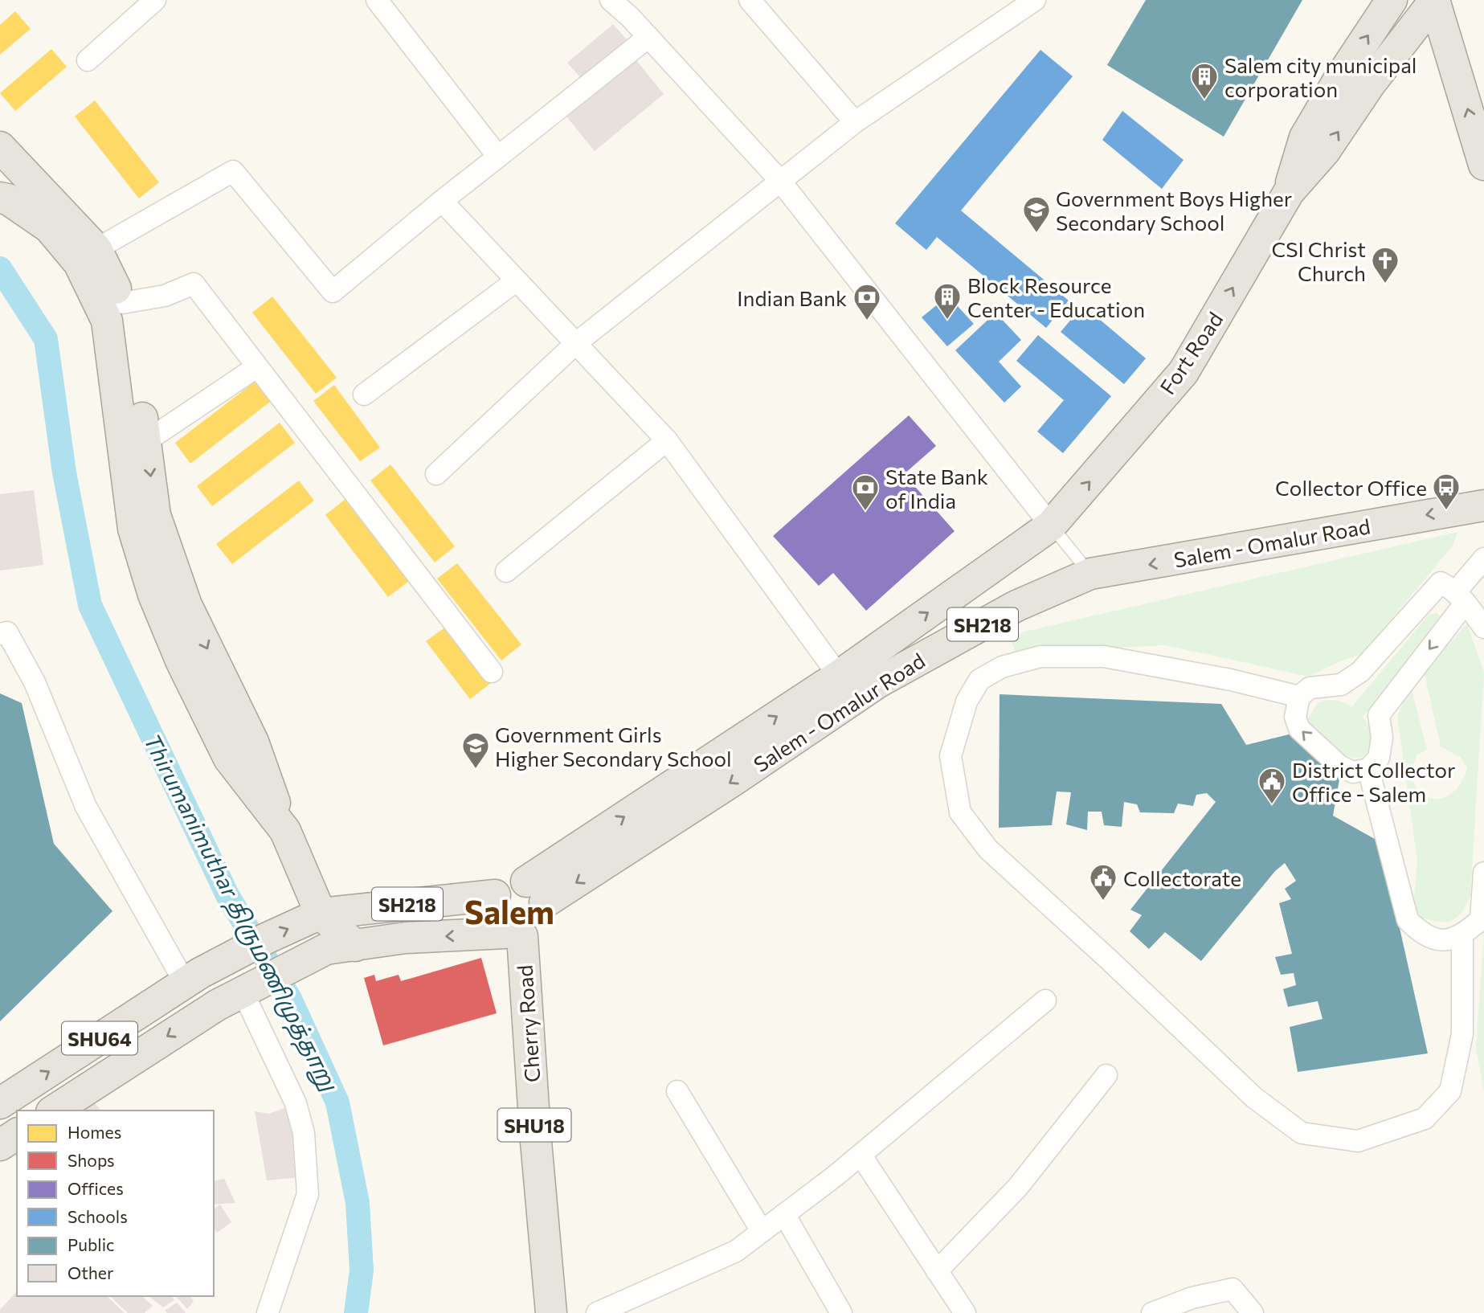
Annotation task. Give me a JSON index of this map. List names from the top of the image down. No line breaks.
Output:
{"streets":{"main road":["Fort Road","Salem - Omalur Road","SH218","Cherry Road","SHU64","SHU18"]},"crossings":[["Fort Road","Salem - Omalur Road"],["Salem - Omalur Road","SH218"],["Salem - Omalur Road","Cherry Road"],["SH218","Cherry Road"],["SH218","SHU64"]],"one_way":["Fort Road"],"districts":["Salem"],"water":["Thirumanimuthar திருமணிமுத்தாறு"],"places":{"building":["Salem city municipal corporation","Block Resource Center - Education"],"school or university":["Government Boys Higher Secondary School","Government Girls Higher Secondary School"],"church":["CSI Christ Church"],"bank":["Indian Bank","State Bank of India"],"bus stop":["Collector Office"],"public building":["District Collector Office - Salem","Collectorate"]},"legend":["Homes","Shops","Offices","Schools","Public","Other"]}
